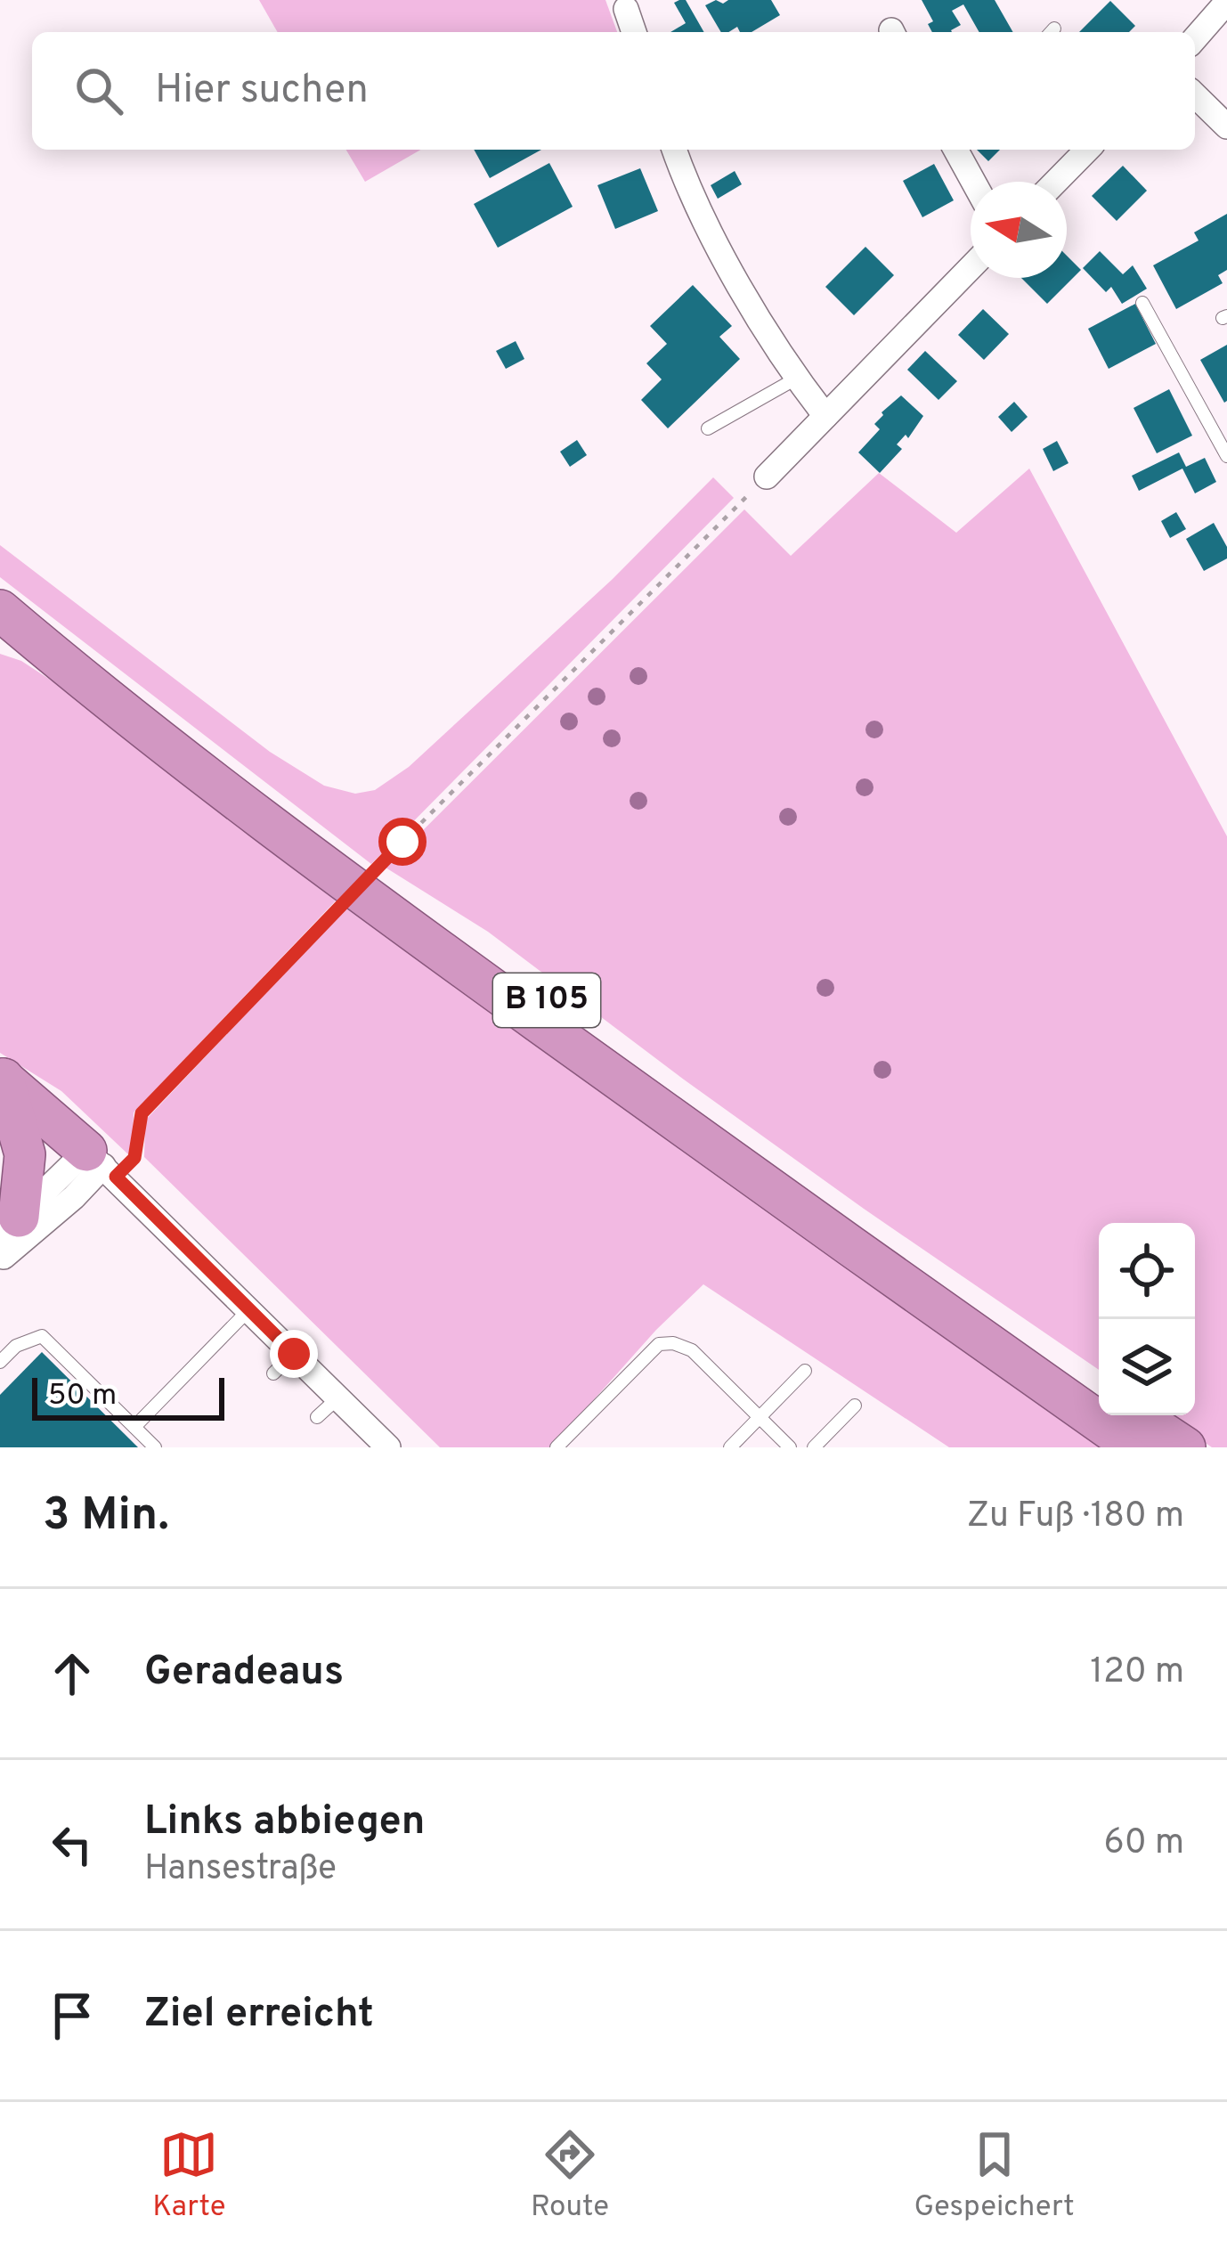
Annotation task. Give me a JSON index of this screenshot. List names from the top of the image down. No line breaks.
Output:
{"streets":{"highway":["B 105"]},"scale_bar":"50 m","north":"left","page":{"search":"Hier suchen","scale":"50 m","heading":["3 Min.","Zu Fuß · 180 m"],"list":[["Geradeaus","120 m"],["Links abbiegen","Hansestraße","60 m"],"Ziel erreicht"],"nav":["Karte","Route","Gespeichert"]}}
